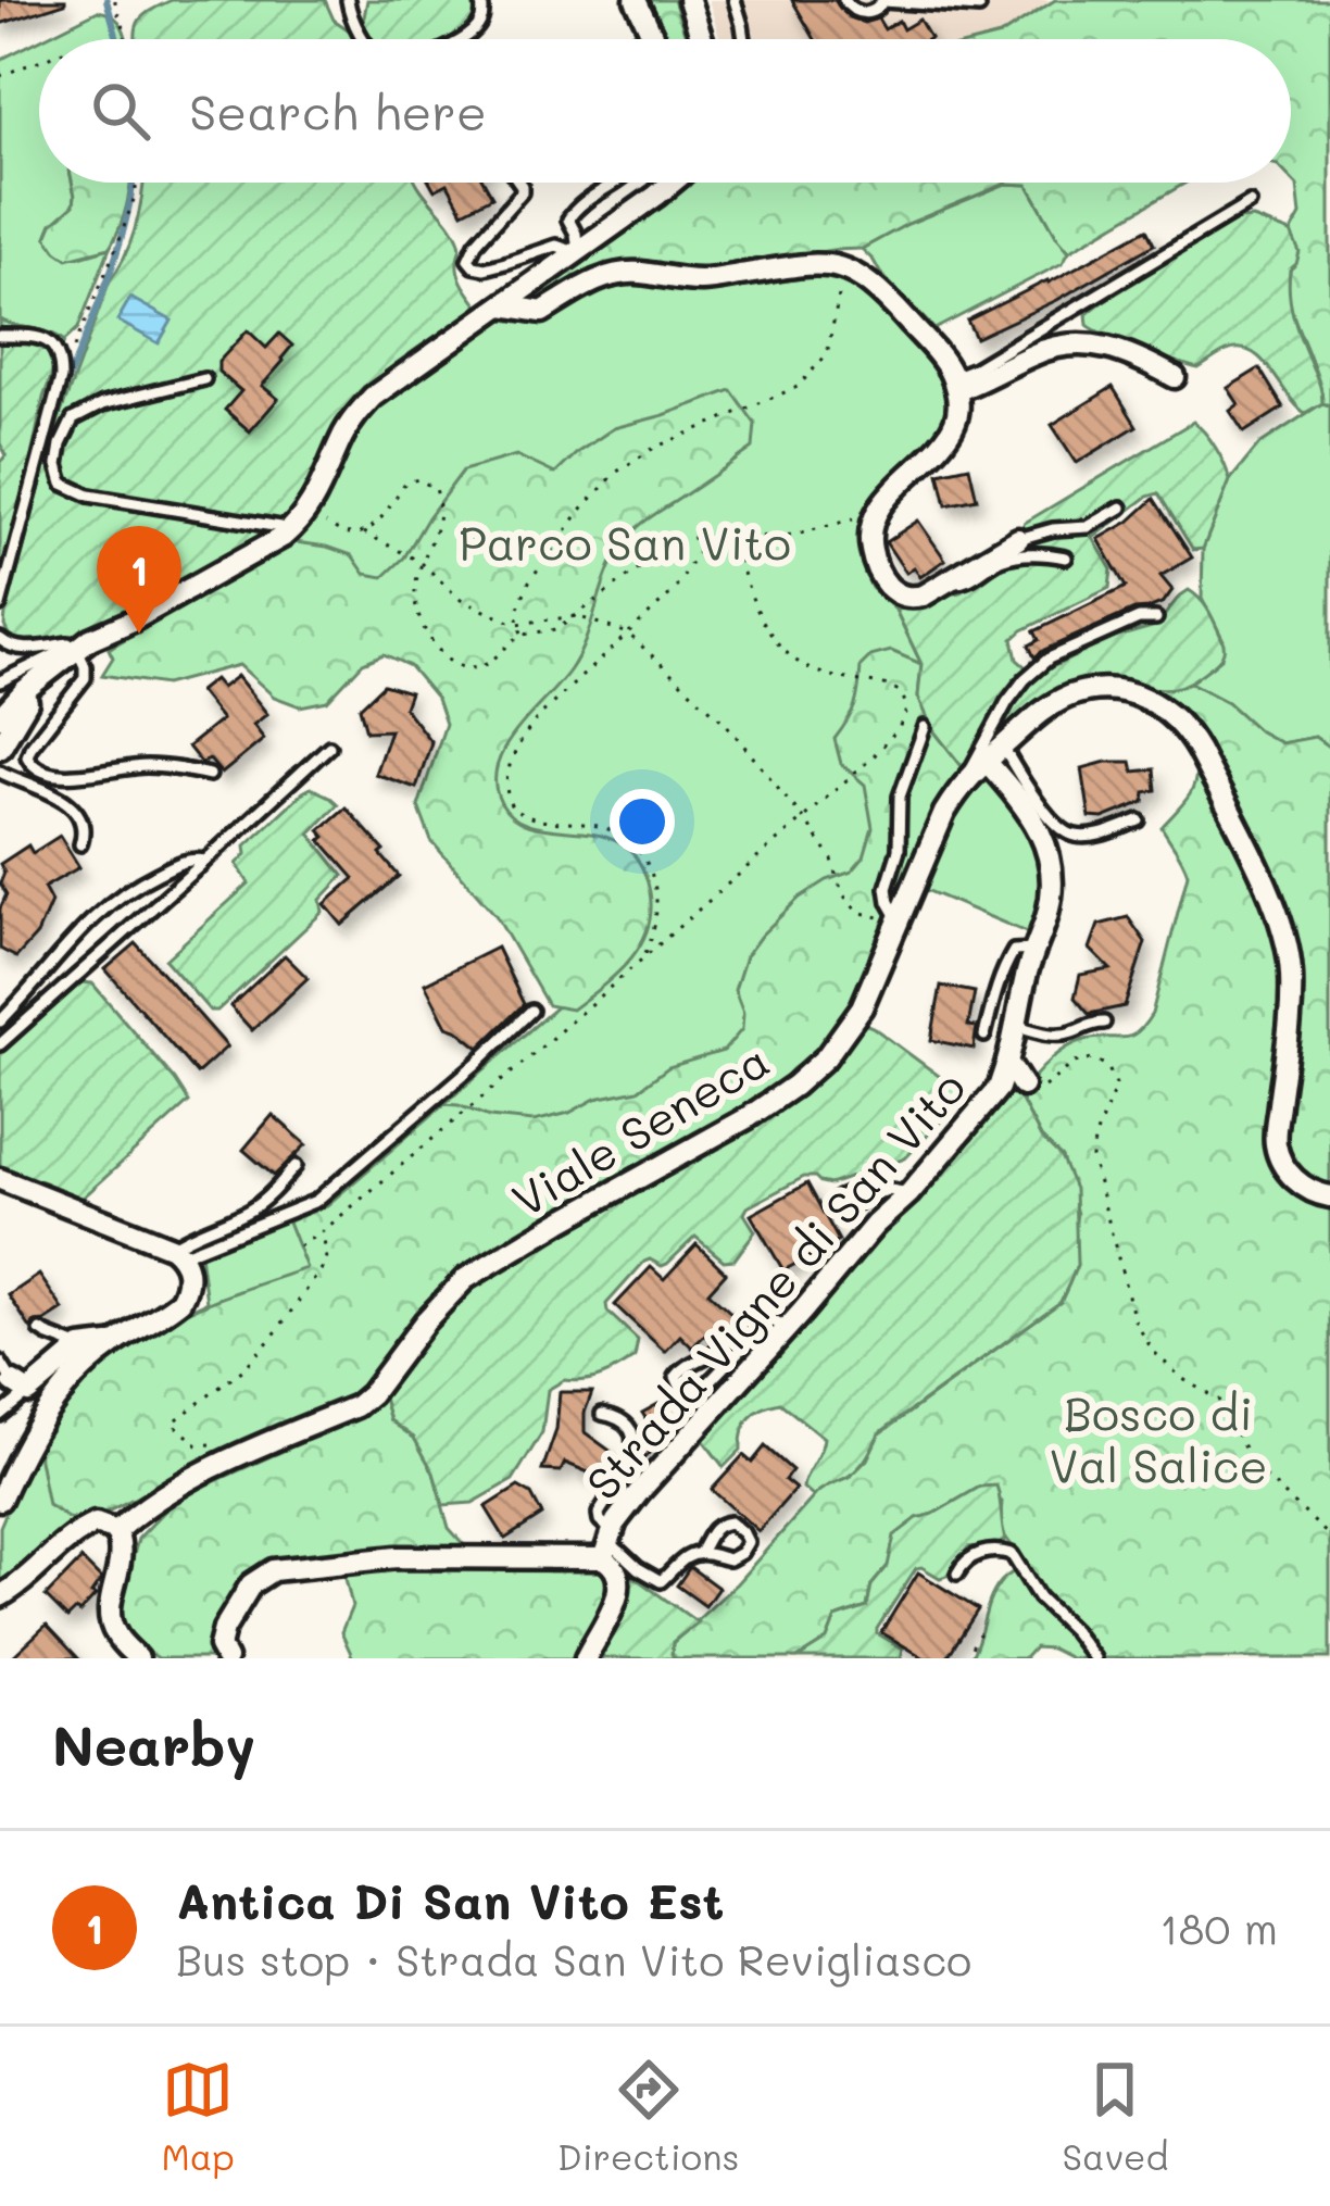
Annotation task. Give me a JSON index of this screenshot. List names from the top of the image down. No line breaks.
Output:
{"streets":{"street":["Viale Seneca","Strada Vigne di San Vito"]},"crossings":[["Viale Seneca","Strada Vigne di San Vito"]],"parks":["Parco San Vito","Bosco di Val Salice"],"page":{"search":"Search here","pins":"1","heading":"Nearby","list":[{"mark":"1","name":"Antica Di San Vito Est","note":"Bus stop · Strada San Vito Revigliasco","value":"180 m"}],"nav":["Map","Directions","Saved"]}}
